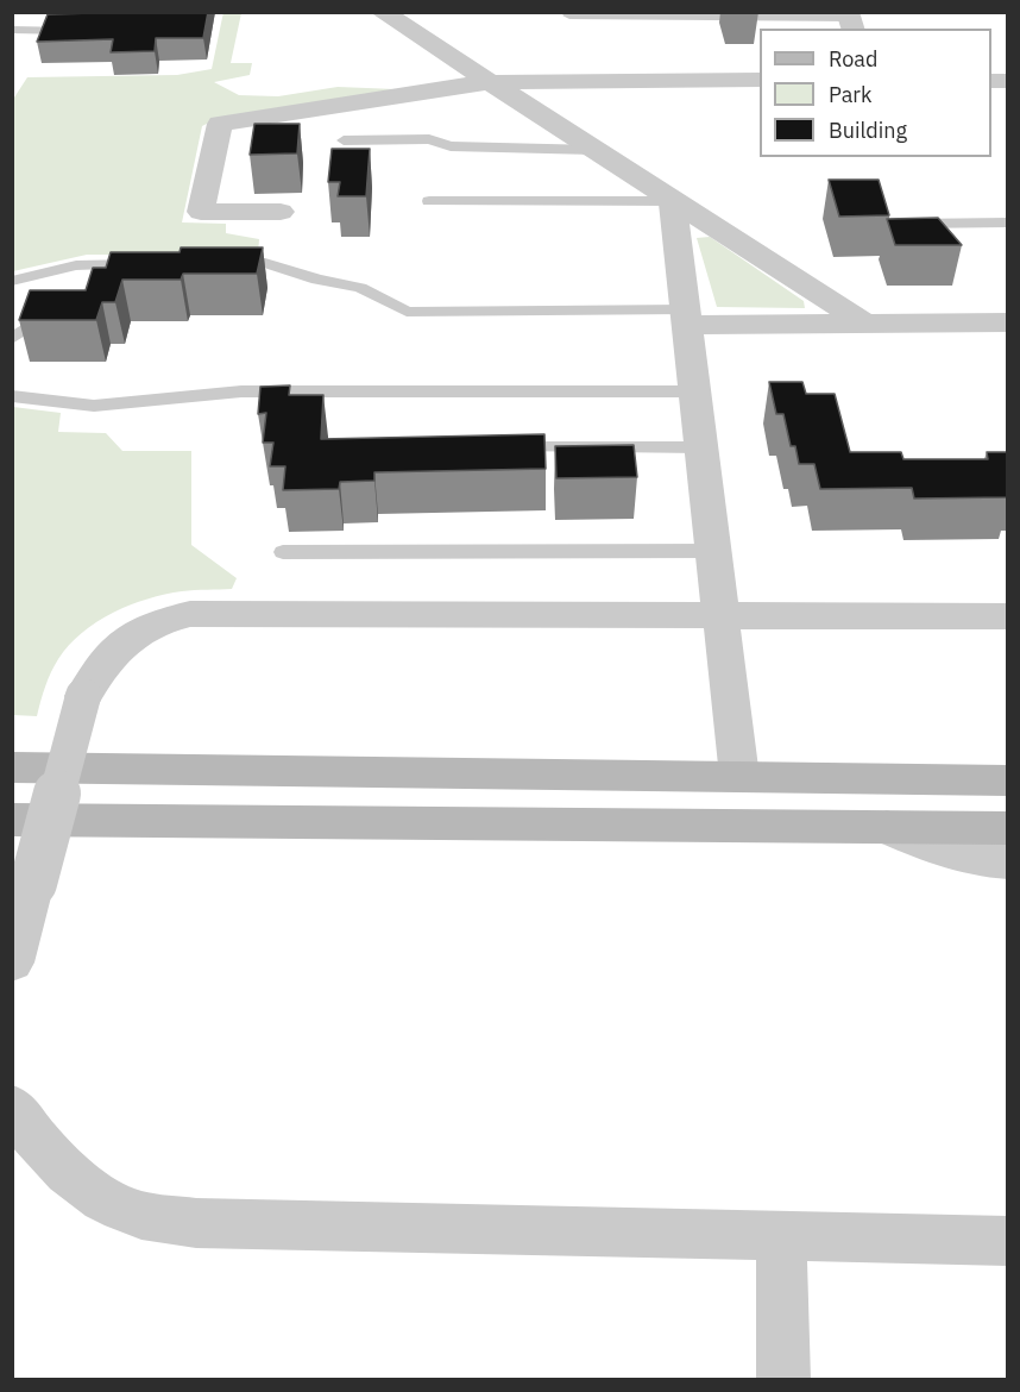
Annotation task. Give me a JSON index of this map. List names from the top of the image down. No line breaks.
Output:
{"legend":["Road","Park","Building"]}
